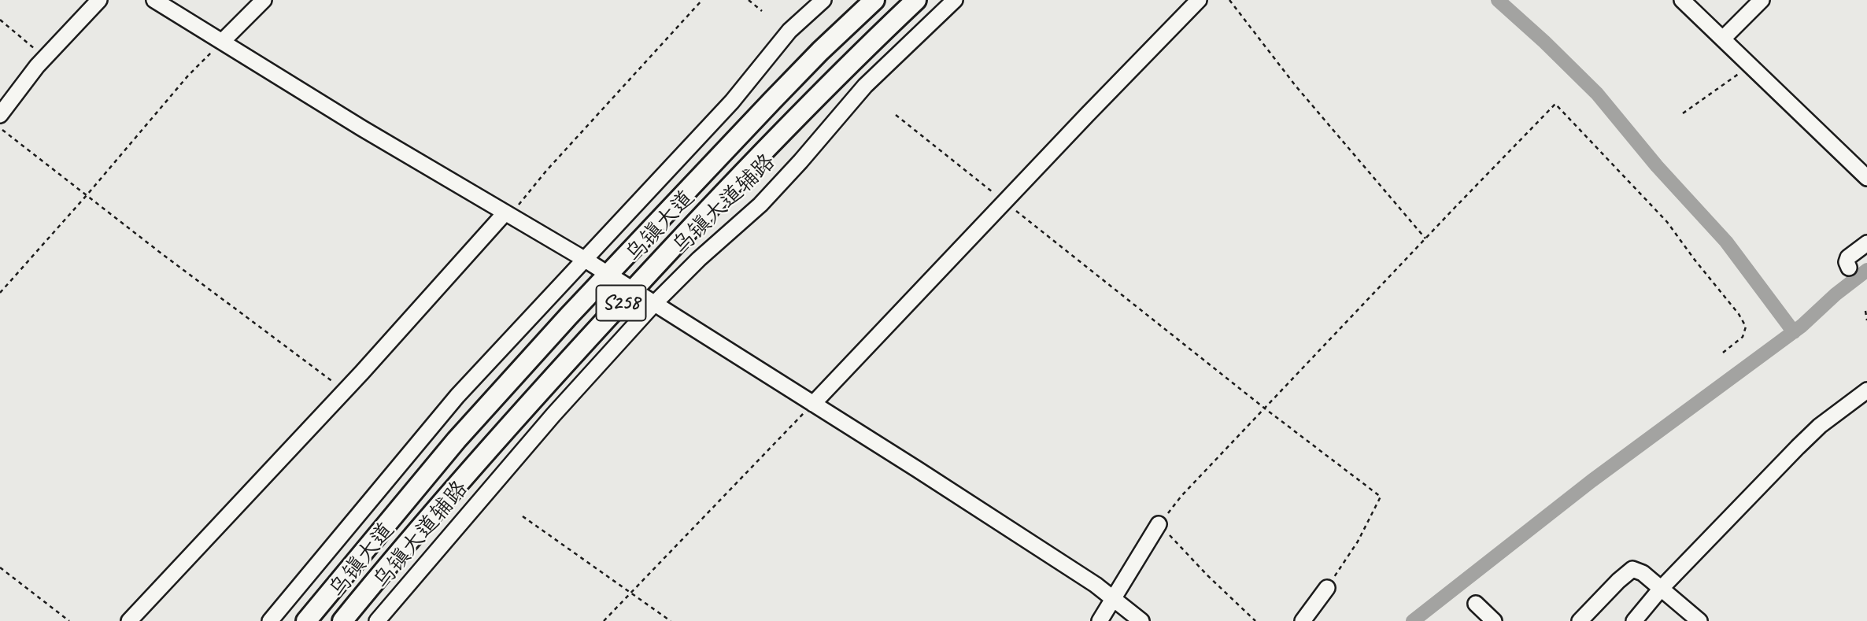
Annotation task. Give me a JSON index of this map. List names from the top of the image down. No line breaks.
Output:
{"streets":{"main road":["乌镇大道","S258"],"street":["乌镇大道辅路"]}}
